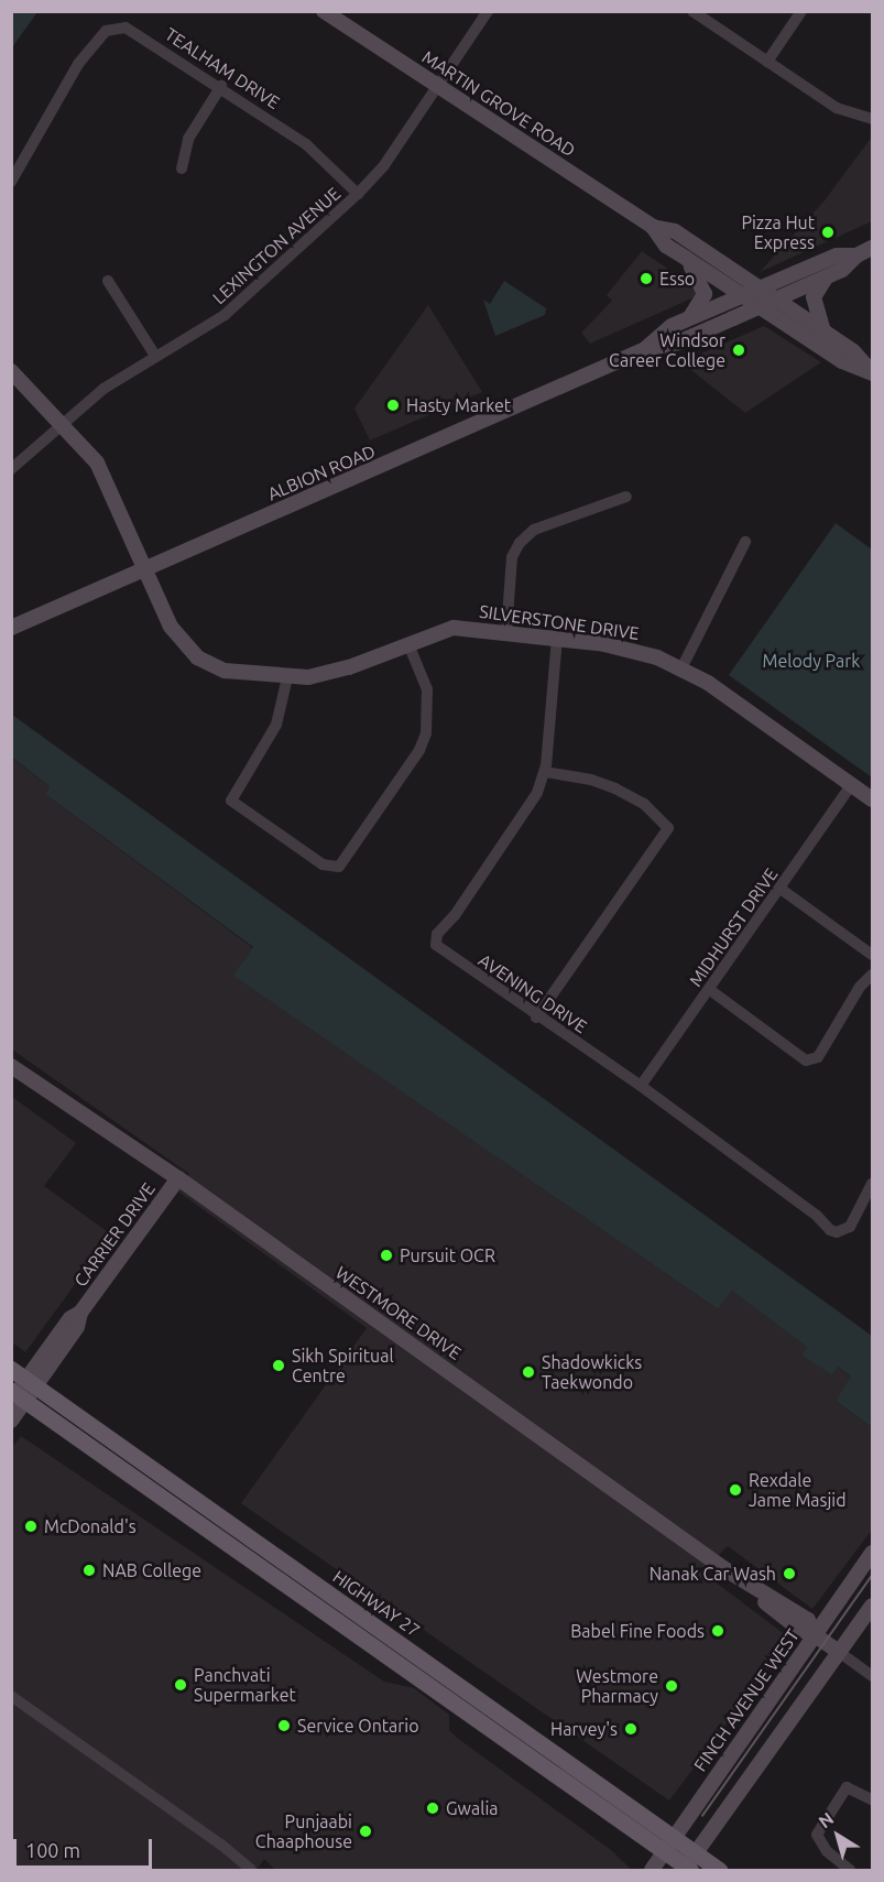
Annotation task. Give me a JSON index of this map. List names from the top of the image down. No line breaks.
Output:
{"streets":{"main road":["MARTIN GROVE ROAD","ALBION ROAD","SILVERSTONE DRIVE","CARRIER DRIVE","WESTMORE DRIVE","HIGHWAY 27","FINCH AVENUE WEST"],"street":["TEALHAM DRIVE","LEXINGTON AVENUE","MIDHURST DRIVE","AVENING DRIVE"]},"crossings":[["TEALHAM DRIVE","LEXINGTON AVENUE"],["MARTIN GROVE ROAD","LEXINGTON AVENUE"],["MARTIN GROVE ROAD","ALBION ROAD"],["LEXINGTON AVENUE","SILVERSTONE DRIVE"],["ALBION ROAD","SILVERSTONE DRIVE"],["SILVERSTONE DRIVE","MIDHURST DRIVE"],["SILVERSTONE DRIVE","AVENING DRIVE"],["MIDHURST DRIVE","AVENING DRIVE"],["CARRIER DRIVE","WESTMORE DRIVE"],["CARRIER DRIVE","HIGHWAY 27"],["WESTMORE DRIVE","FINCH AVENUE WEST"],["HIGHWAY 27","FINCH AVENUE WEST"]],"parks":["Melody Park"],"places":["Pizza Hut Express","Esso","Windsor Career College","Hasty Market","Pursuit OCR","Sikh Spiritual Centre","Shadowkicks Taekwondo","Rexdale Jame Masjid","McDonald's","NAB College","Nanak Car Wash","Babel Fine Foods","Panchvati Supermarket","Westmore Pharmacy","Service Ontario","Harvey's","Gwalia","Punjaabi Chaaphouse"],"scale_bar":"100 m","north":"top left"}
